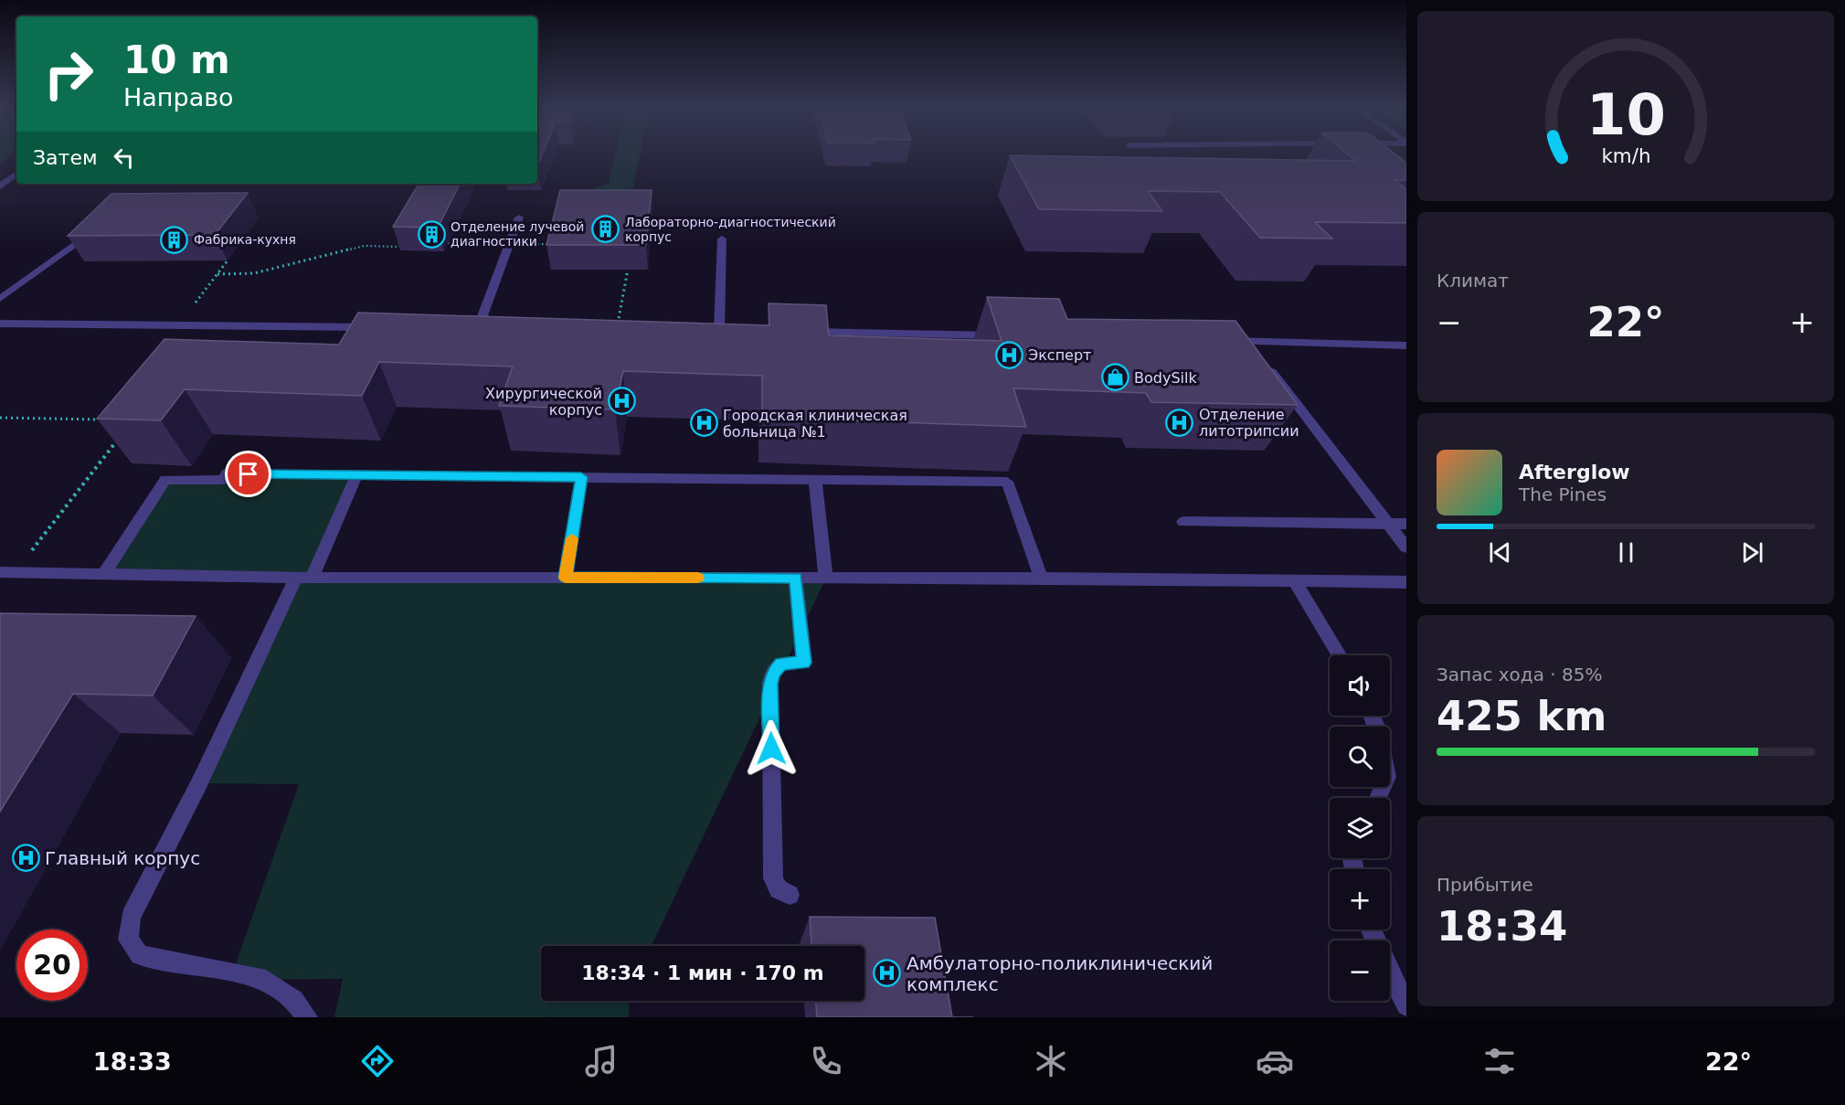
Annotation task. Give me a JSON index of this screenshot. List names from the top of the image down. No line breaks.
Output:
{"places":{"building":["Лабораторно-диагностический корпус","Отделение лучевой диагностики","Фабрика-кухня"],"hospital":["Эксперт","Хирургической корпус","Отделение литотрипсии","Городская клиническая больница №1","Главный корпус","Амбулаторно-поликлинический комплекс"],"shop":["BodySilk"]},"page":{"turn":["10 m","Направо"],"then":"Затем","tile":["Климат",["Запас хода · 85%","425 km"],["Прибытие","18:34"]],"heat":["−","22°","+"],"song":["Afterglow","The Pines"],"map_buttons":["+","−"],"limit":"20","trip":"18:34 · 1 мин · 170 m","tabs":["18:33","22°"],"gauge":["10","km/h"]}}
